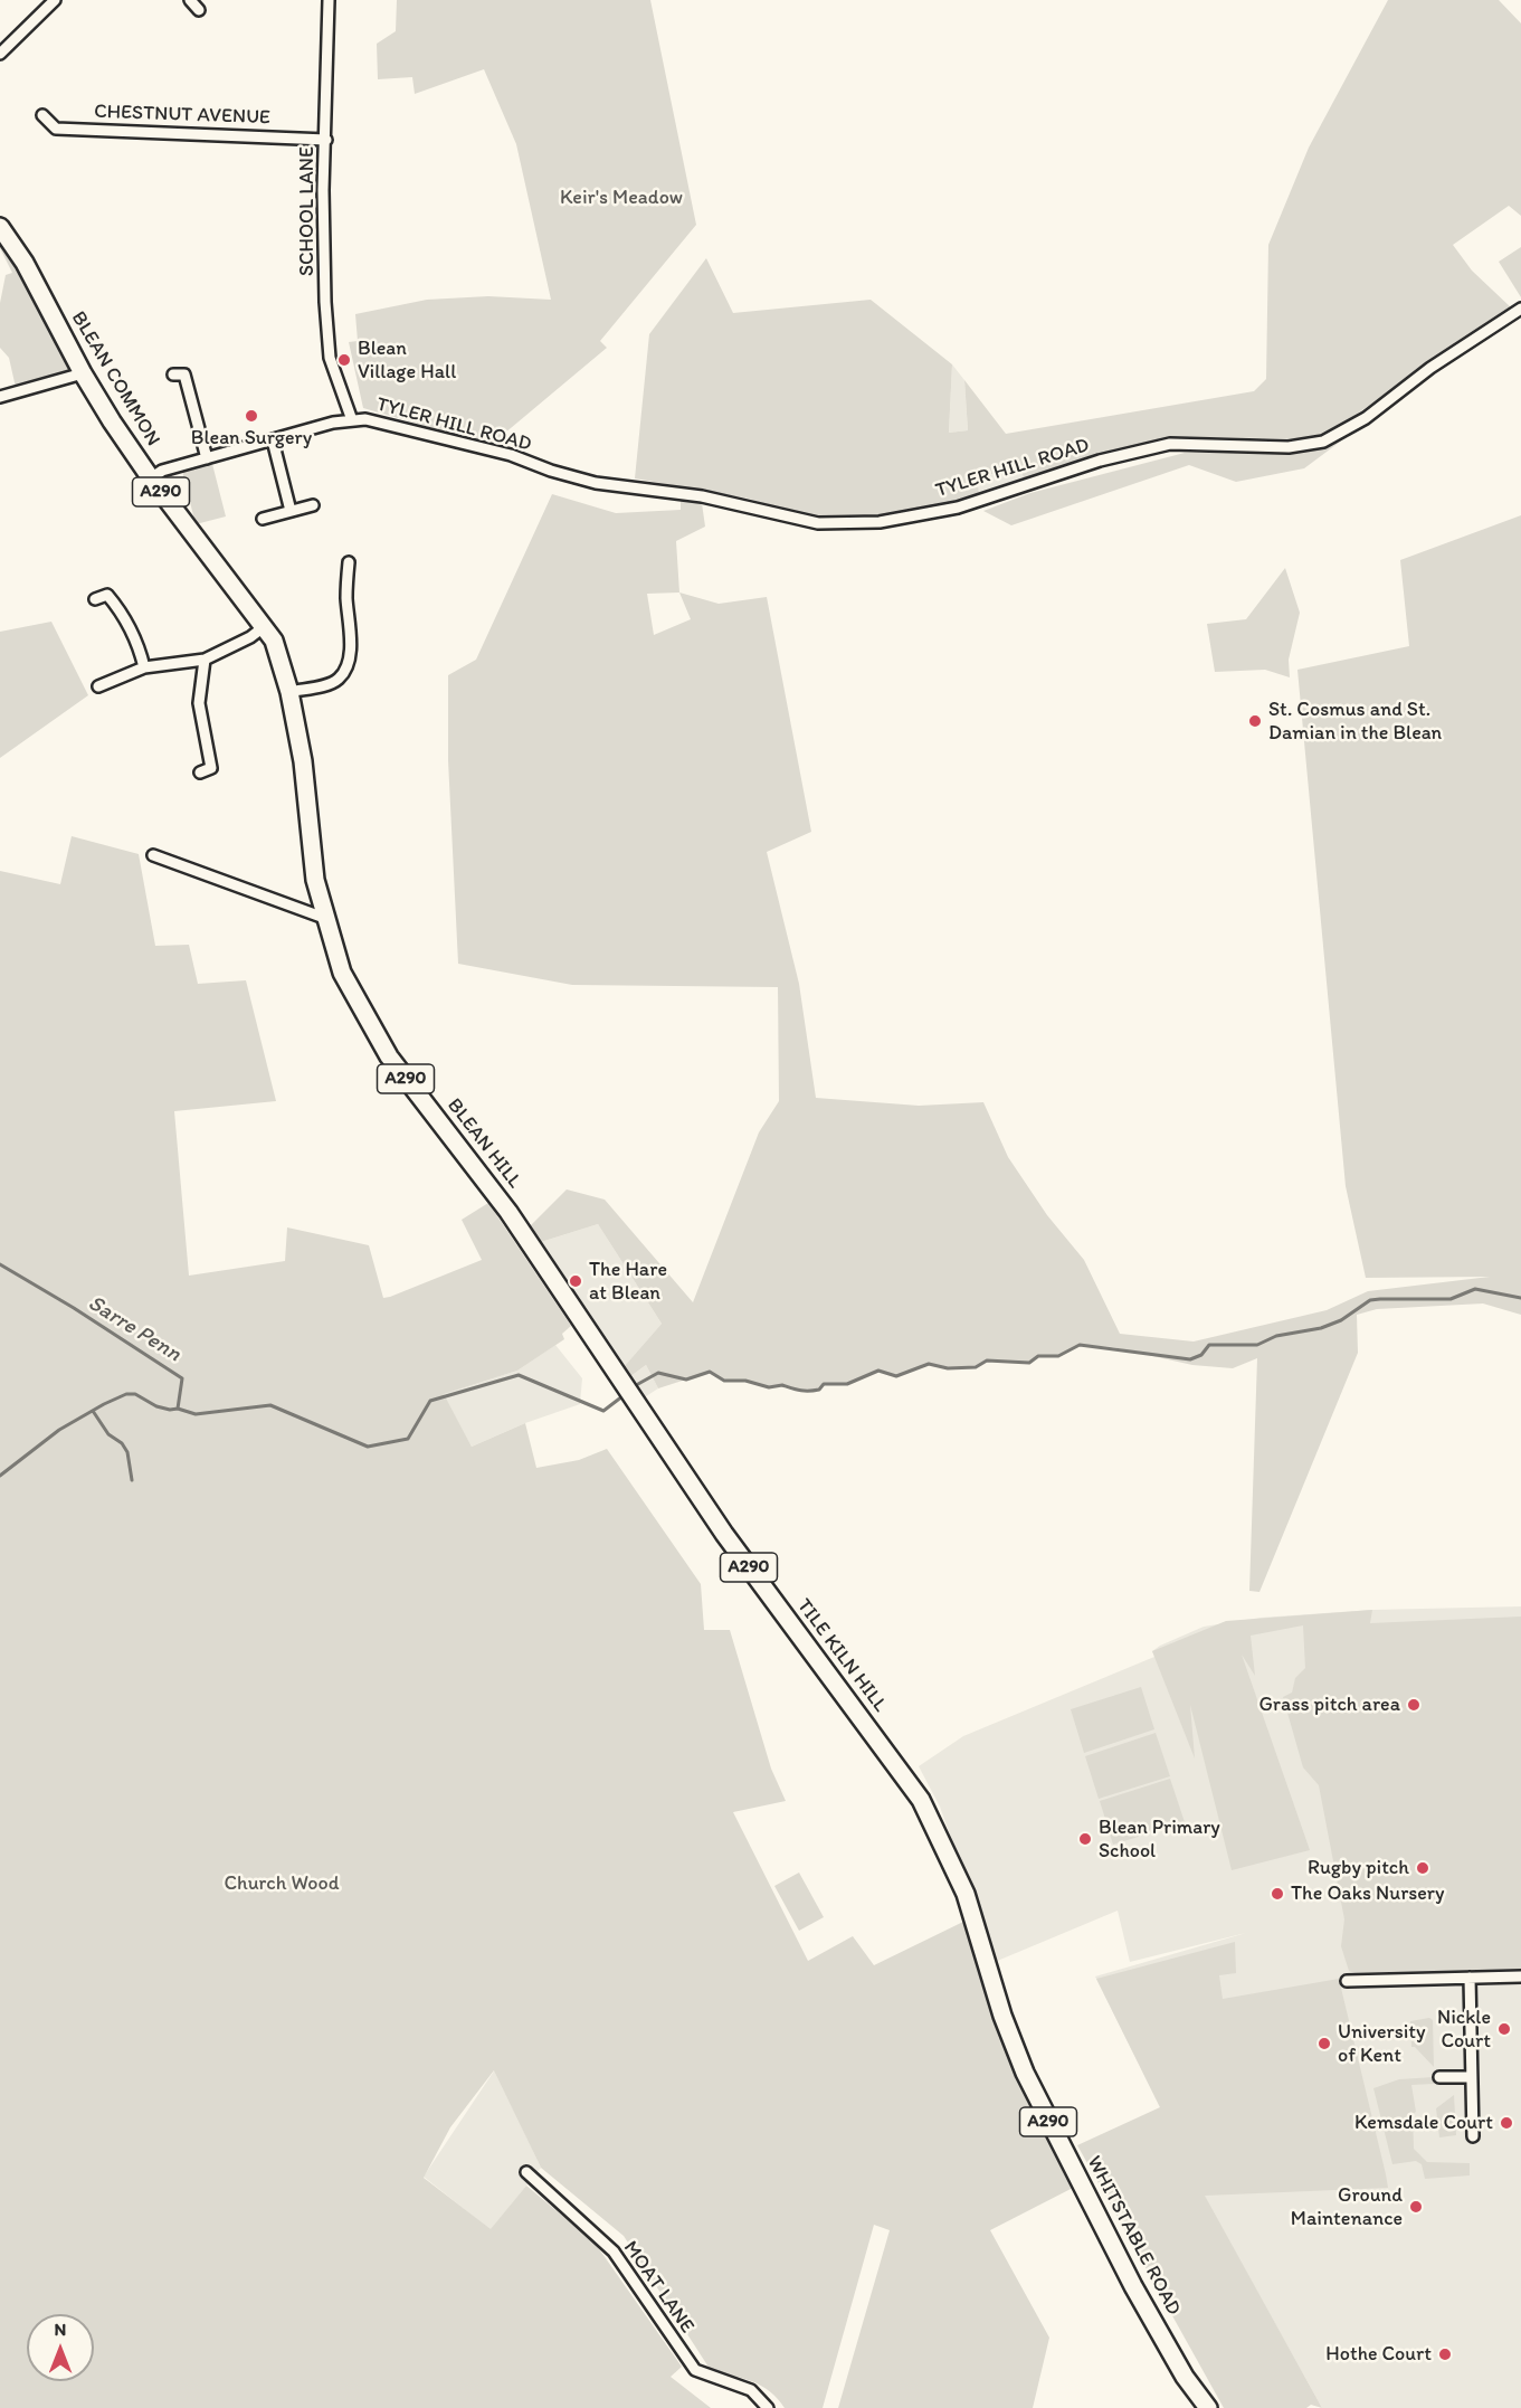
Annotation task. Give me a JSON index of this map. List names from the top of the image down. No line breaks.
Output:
{"streets":{"main road":["BLEAN COMMON","A290","BLEAN HILL","TILE KILN HILL","WHITSTABLE ROAD"],"street":["CHESTNUT AVENUE","SCHOOL LANE","TYLER HILL ROAD","MOAT LANE"]},"crossings":[["CHESTNUT AVENUE","SCHOOL LANE"],["SCHOOL LANE","TYLER HILL ROAD"],["BLEAN COMMON","TYLER HILL ROAD"],["BLEAN COMMON","BLEAN HILL"],["BLEAN HILL","TILE KILN HILL"],["TILE KILN HILL","WHITSTABLE ROAD"]],"water":["Sarre Penn"],"parks":["Keir's Meadow","Church Wood"],"places":["Blean Village Hall","Blean Surgery","St. Cosmus and St. Damian in the Blean","The Hare at Blean","Grass pitch area","Blean Primary School","Rugby pitch","The Oaks Nursery","Nickle Court","University of Kent","Kemsdale Court","Ground Maintenance","Hothe Court"],"north":"top"}
